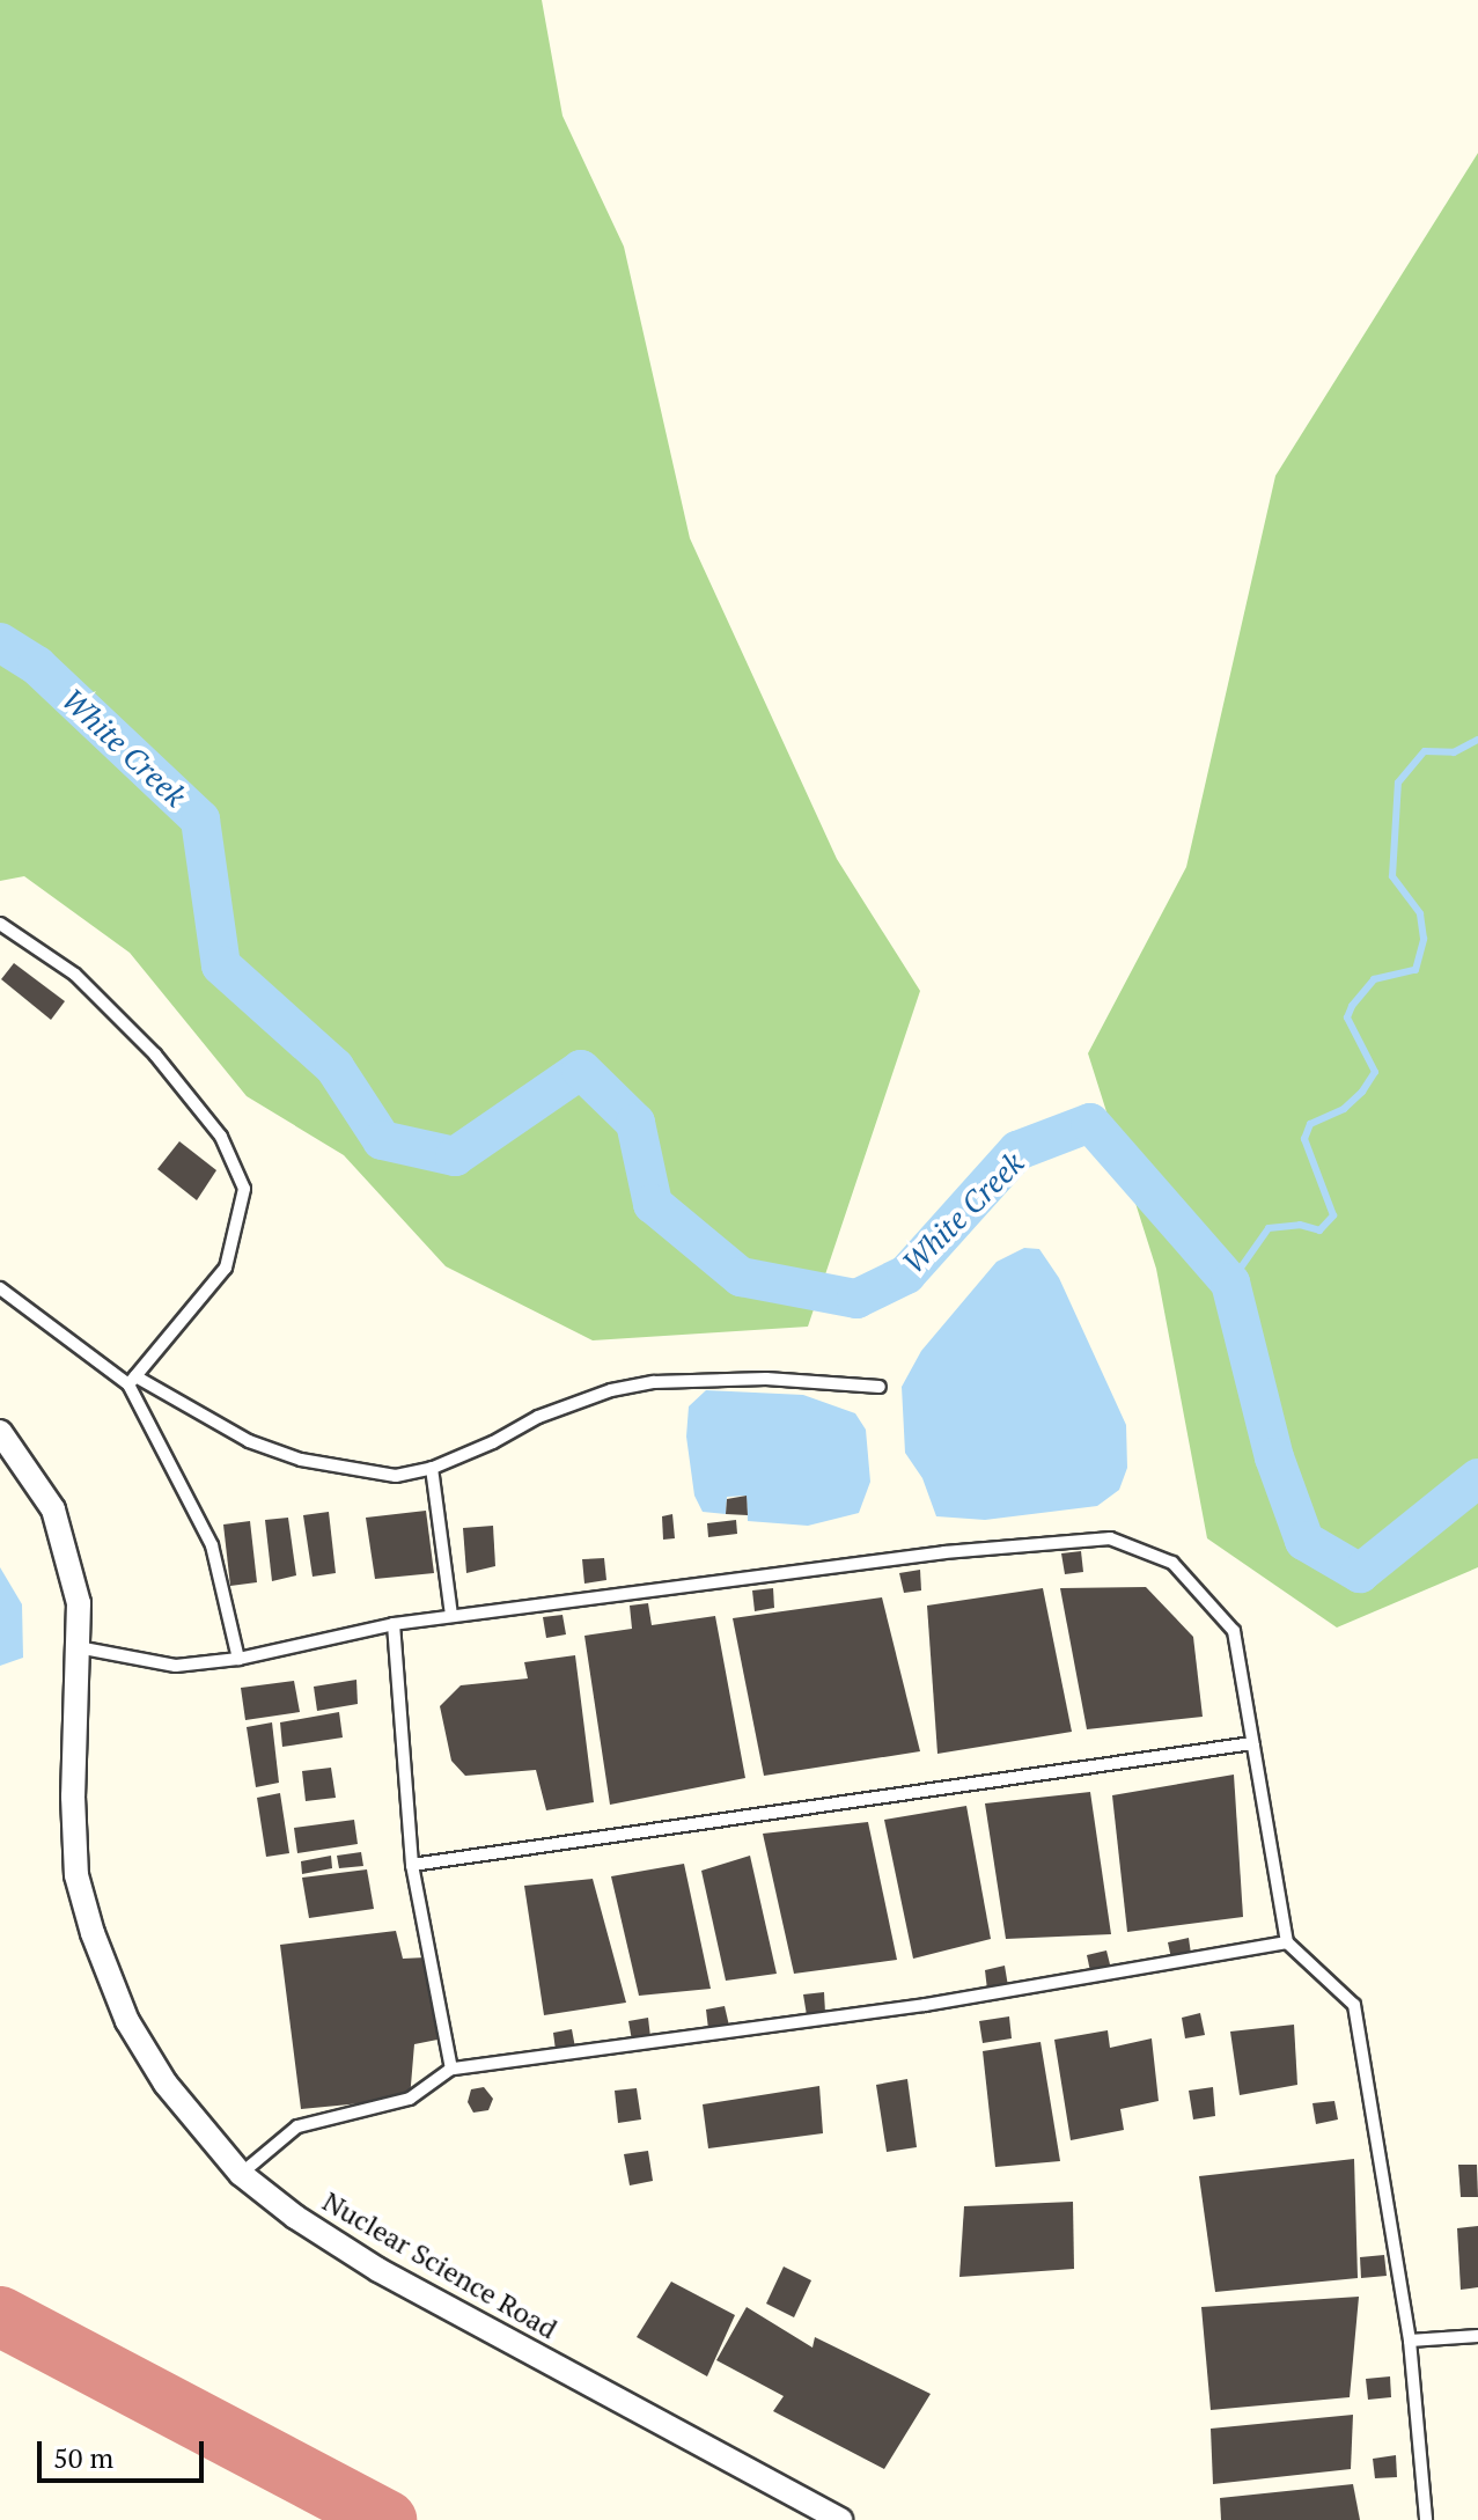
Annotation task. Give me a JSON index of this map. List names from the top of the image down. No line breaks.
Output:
{"streets":{"street":["Nuclear Science Road"]},"water":["White Creek"],"scale_bar":"50 m"}
